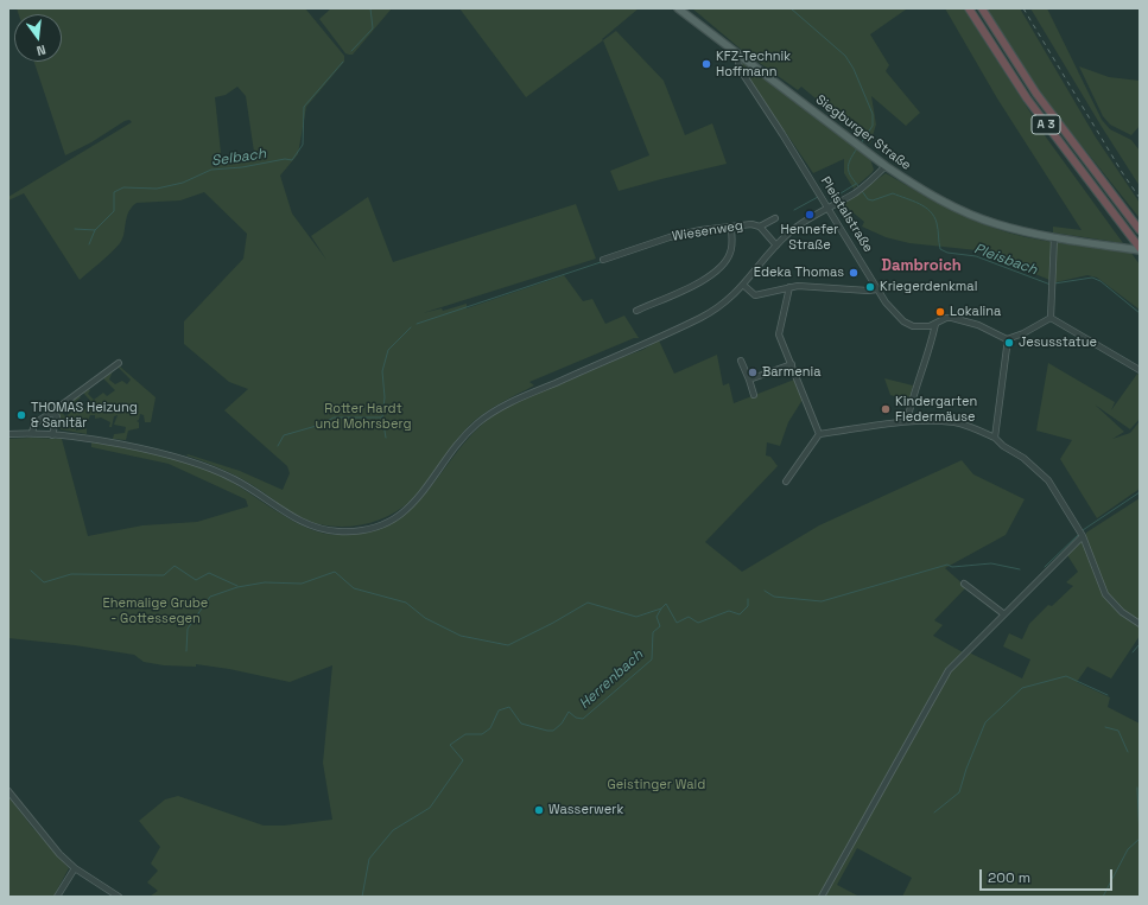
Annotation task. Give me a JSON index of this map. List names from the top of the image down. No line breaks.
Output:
{"streets":{"highway":["A 3"],"main road":["Siegburger Straße"],"street":["Pleistalstraße","Wiesenweg"]},"crossings":[["Siegburger Straße","Pleistalstraße"]],"districts":["Dambroich"],"water":["Selbach","Pleisbach","Herrenbach"],"parks":["Rotter Hardt und Mohrsberg","Ehemalige Grube - Gottessegen","Geistinger Wald"],"places":["KFZ-Technik Hoffmann","Hennefer Straße","Edeka Thomas","Kriegerdenkmal","Lokalina","Jesusstatue","Barmenia","Kindergarten Fledermäuse","THOMAS Heizung & Sanitär","Wasserwerk"],"scale_bar":"200 m","north":"bottom"}
